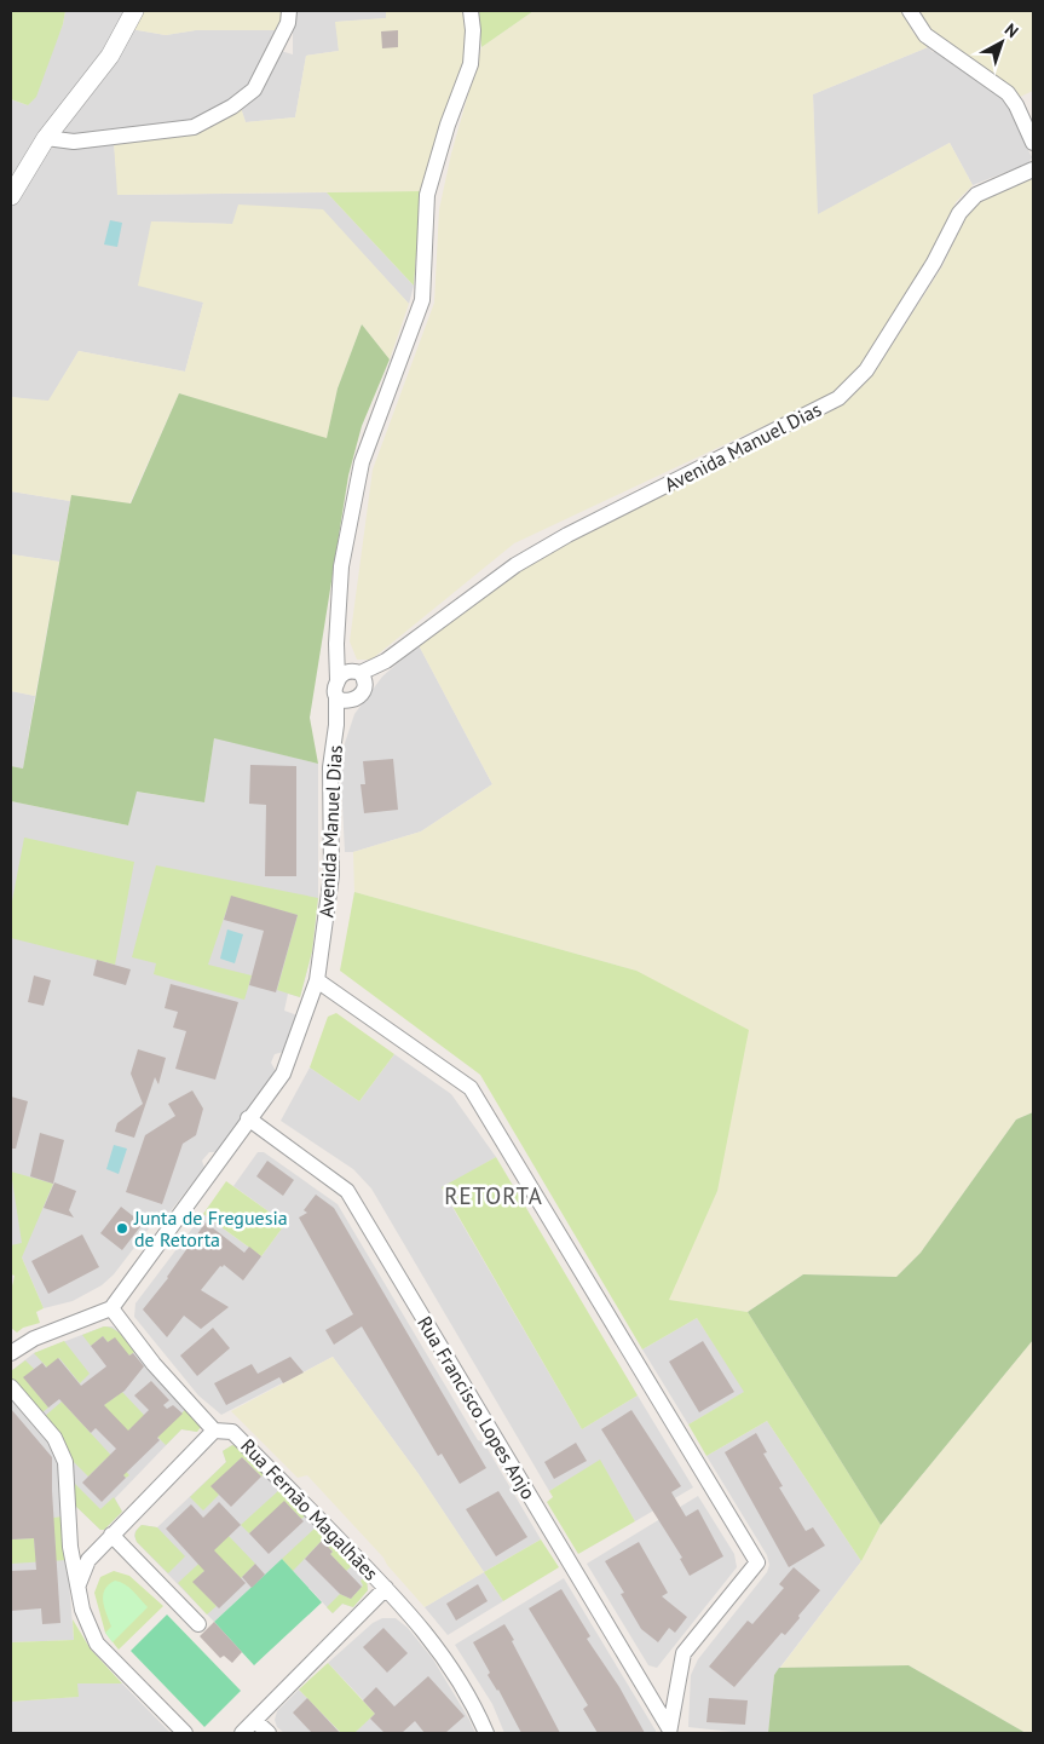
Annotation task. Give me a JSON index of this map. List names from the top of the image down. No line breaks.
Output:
{"streets":{"street":["Avenida Manuel Dias","Rua Francisco Lopes Anjo","Rua Fernão Magalhães"]},"crossings":[["Avenida Manuel Dias","Rua Francisco Lopes Anjo"],["Avenida Manuel Dias","Rua Fernão Magalhães"]],"districts":["RETORTA"],"places":["Junta de Freguesia de Retorta"],"north":"top right"}
